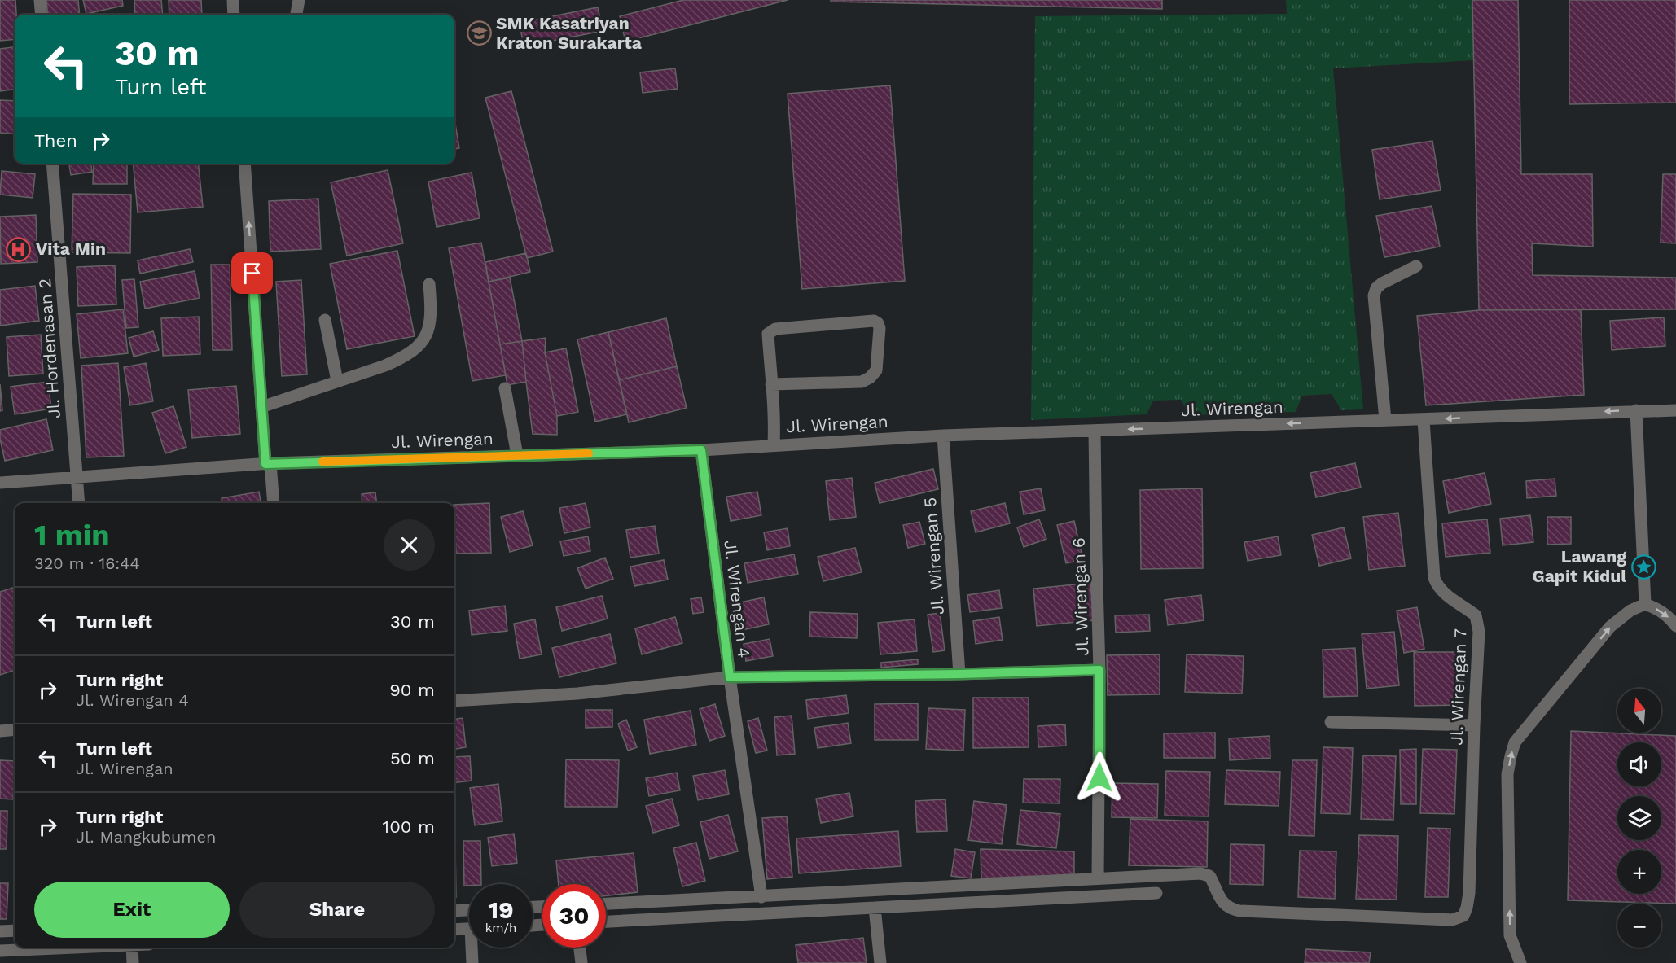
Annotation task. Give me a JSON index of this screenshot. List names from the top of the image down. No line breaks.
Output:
{"streets":{"street":["Jl. Hordenasan 2","Jl. Wirengan","Jl. Wirengan 5","Jl. Wirengan 6","Jl. Wirengan 4","Jl. Wirengan 7"]},"crossings":[["Jl. Hordenasan 2","Jl. Wirengan"],["Jl. Wirengan","Jl. Wirengan 5"],["Jl. Wirengan","Jl. Wirengan 6"],["Jl. Wirengan","Jl. Wirengan 4"],["Jl. Wirengan","Jl. Wirengan 7"],["Jl. Wirengan 6","Jl. Wirengan 7"]],"places":{"school or university":["SMK Kasatriyan Kraton Surakarta"],"hospital":["Vita Min"],"place":["Lawang Gapit Kidul"]},"north":"top","page":{"turn":["30 m","Turn left"],"then":"Then","heading":["1 min","320 m · 16:44"],"list":[{"name":"Turn left","value":"30 m"},{"name":"Turn right","note":"Jl. Wirengan 4","value":"90 m"},{"name":"Turn left","note":"Jl. Wirengan","value":"50 m"},{"name":"Turn right","note":"Jl. Mangkubumen","value":"100 m"}],"map_buttons":["+","−"],"buttons":["Exit","Share"],"speed":"19 km/h","limit":"30"}}
